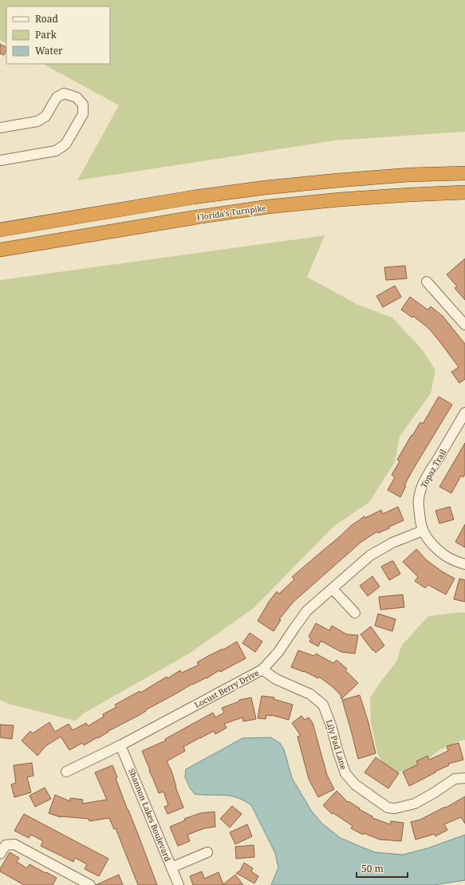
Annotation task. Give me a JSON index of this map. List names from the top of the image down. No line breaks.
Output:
{"streets":{"highway":["Florida's Turnpike"],"street":["Topaz Trail","Locust Berry Drive","Lily Pad Lane","Shannon Lakes Boulevard"]},"crossings":[["Topaz Trail","Locust Berry Drive"],["Locust Berry Drive","Lily Pad Lane"],["Locust Berry Drive","Shannon Lakes Boulevard"]],"legend":["Road","Park","Water"],"scale_bar":"50 m"}
